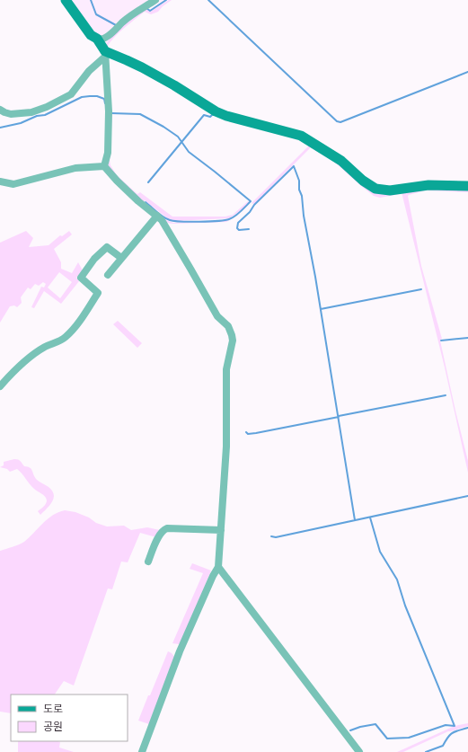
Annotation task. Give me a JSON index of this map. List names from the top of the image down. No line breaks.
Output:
{"legend":["도로","공원"]}
